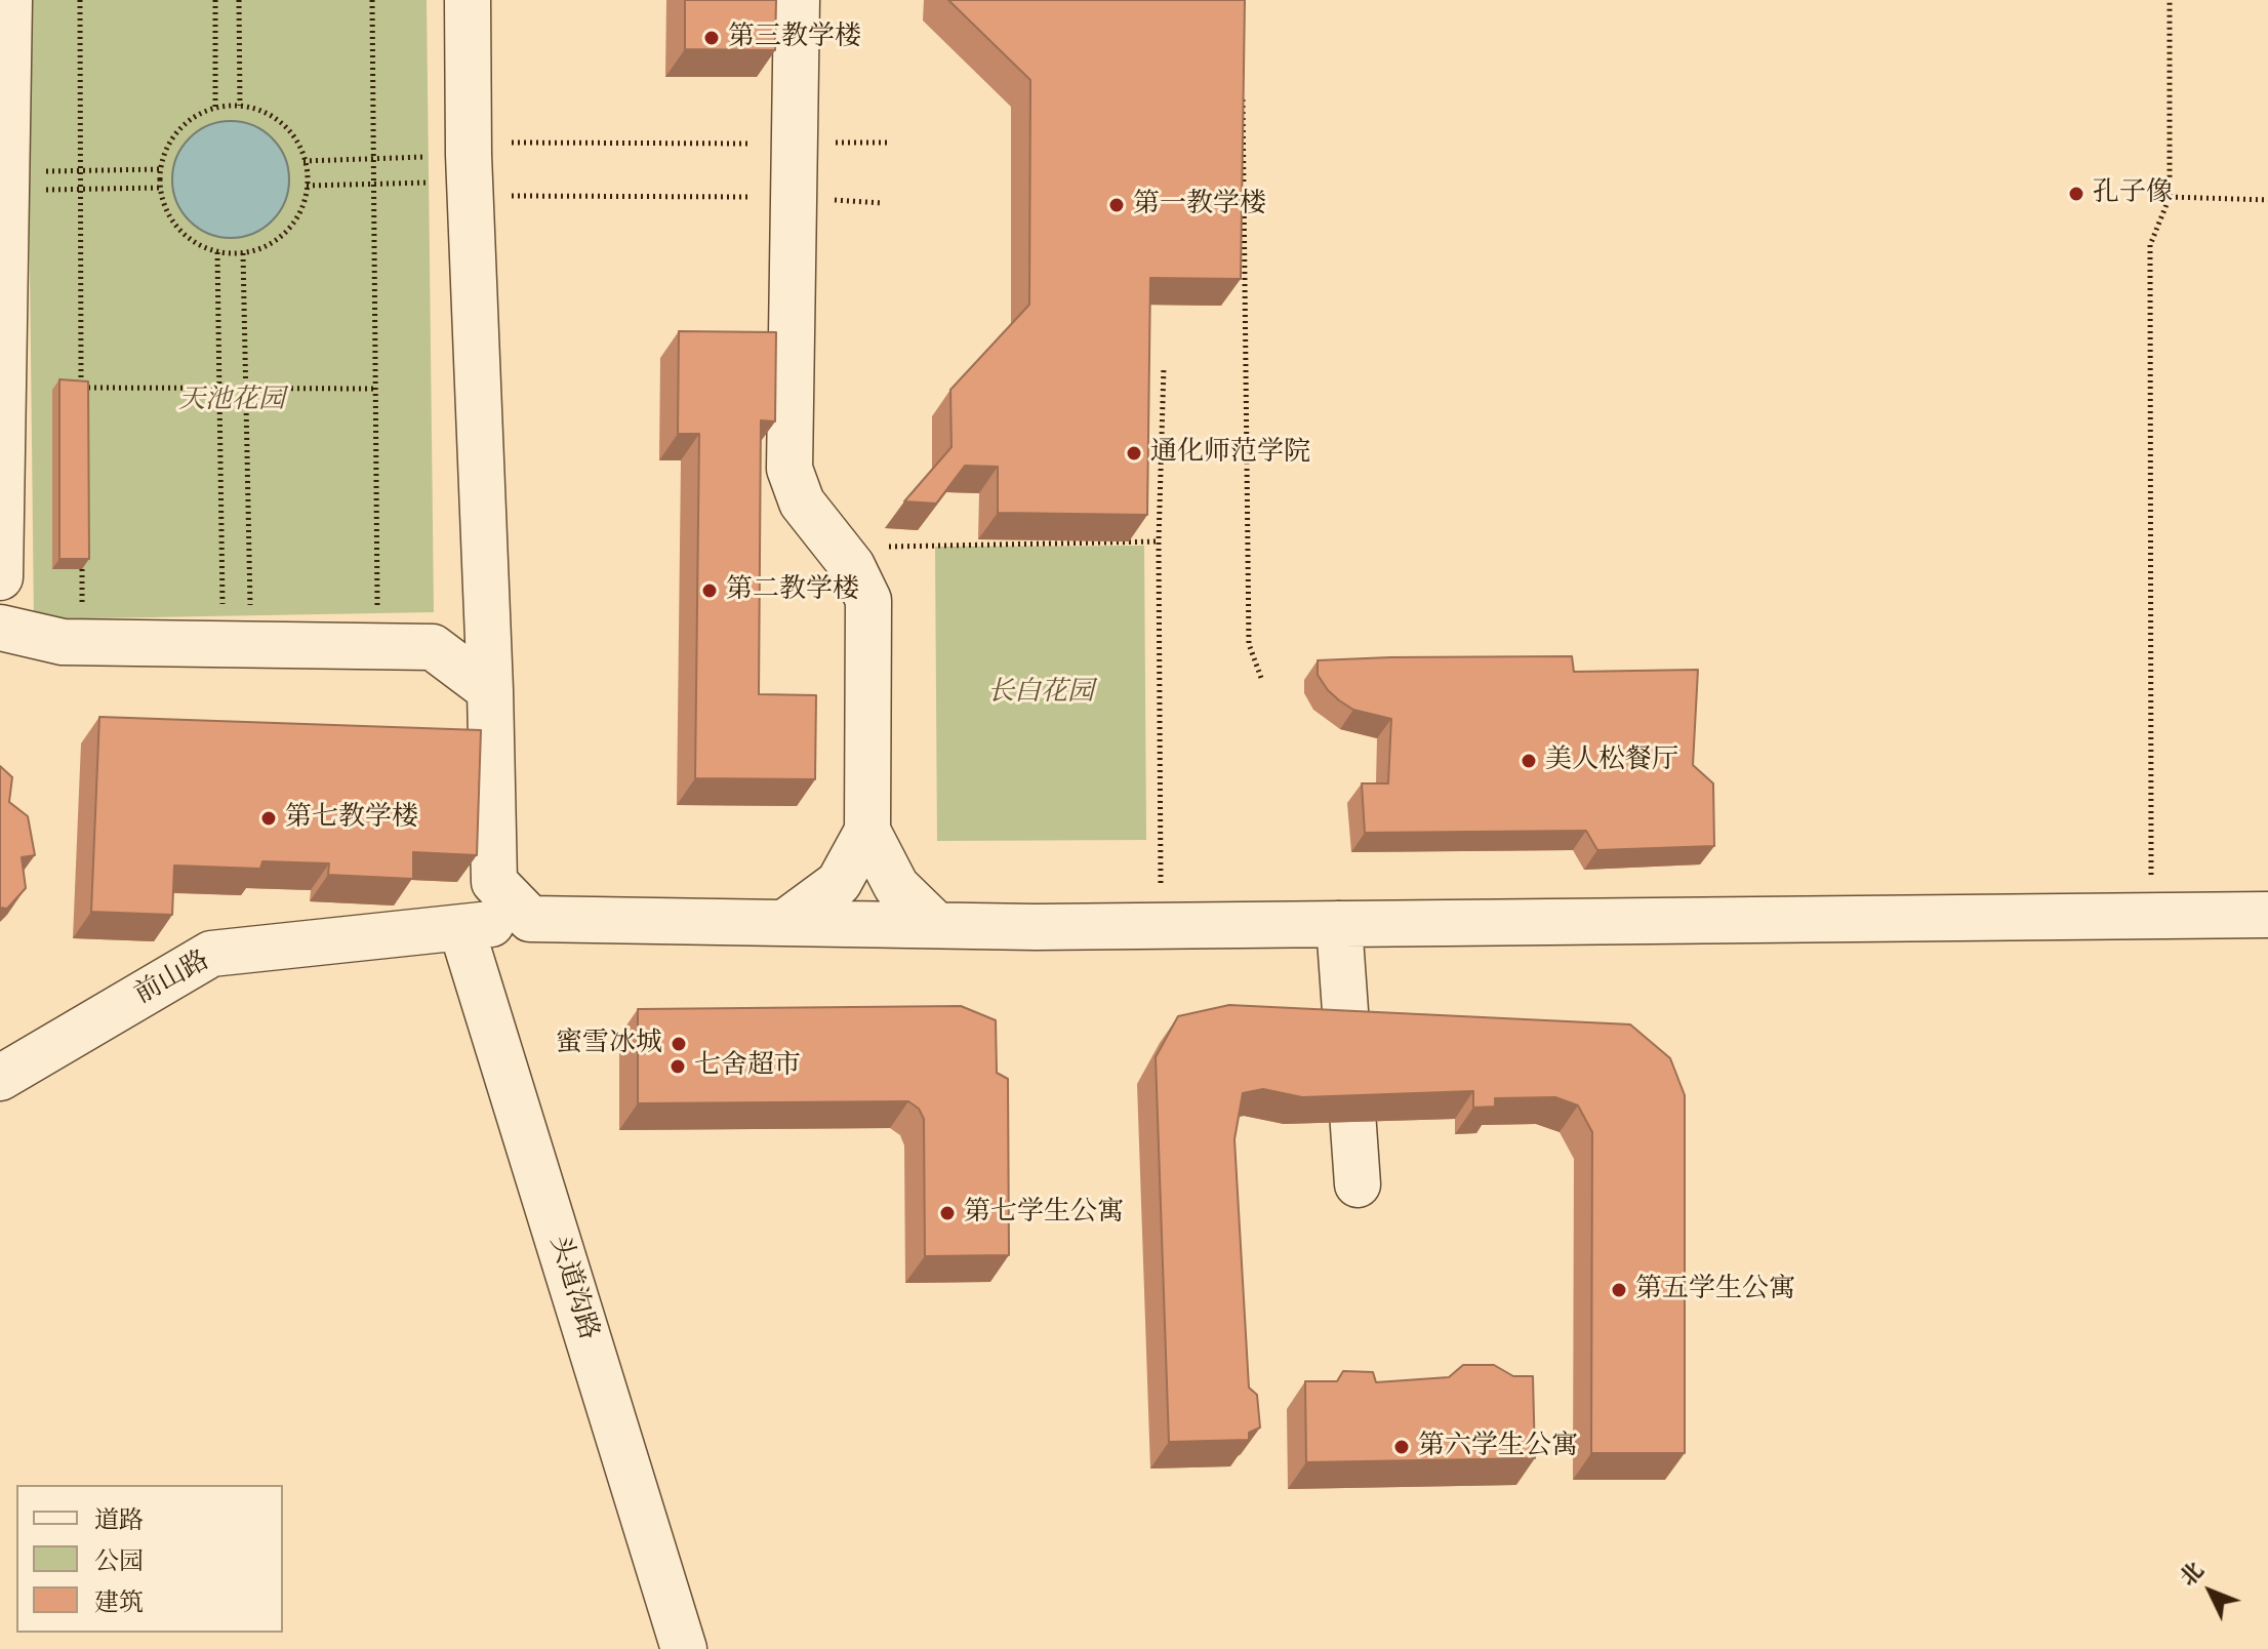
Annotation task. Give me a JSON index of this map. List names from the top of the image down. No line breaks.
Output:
{"streets":{"street":["前山路","头道沟路"]},"crossings":[["前山路","头道沟路"]],"parks":["天池花园","长白花园"],"places":["第三教学楼","孔子像","第一教学楼","通化师范学院","第二教学楼","美人松餐厅","第七教学楼","蜜雪冰城","七舍超市","第七学生公寓","第五学生公寓","第六学生公寓"],"legend":["道路","公园","建筑"],"north":"top left"}
